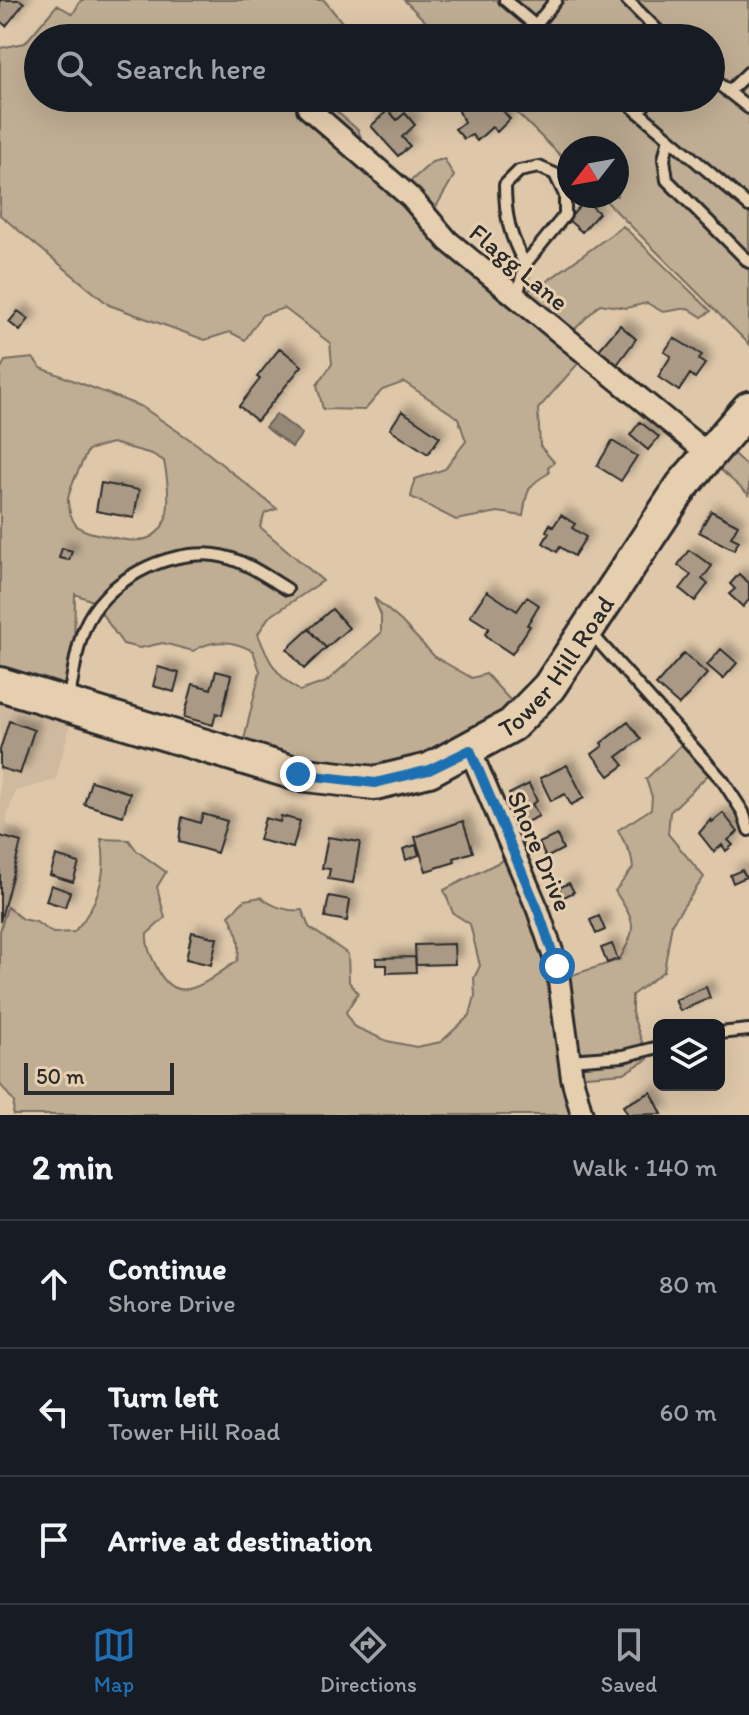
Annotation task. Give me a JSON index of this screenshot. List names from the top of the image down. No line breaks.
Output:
{"streets":{"main road":["Tower Hill Road"],"street":["Flagg Lane","Shore Drive"]},"crossings":[["Flagg Lane","Tower Hill Road"],["Tower Hill Road","Shore Drive"]],"scale_bar":"50 m","north":"bottom left","page":{"search":"Search here","scale":"50 m","heading":["2 min","Walk · 140 m"],"list":[["Continue","Shore Drive","80 m"],["Turn left","Tower Hill Road","60 m"],"Arrive at destination"],"nav":["Map","Directions","Saved"]}}
